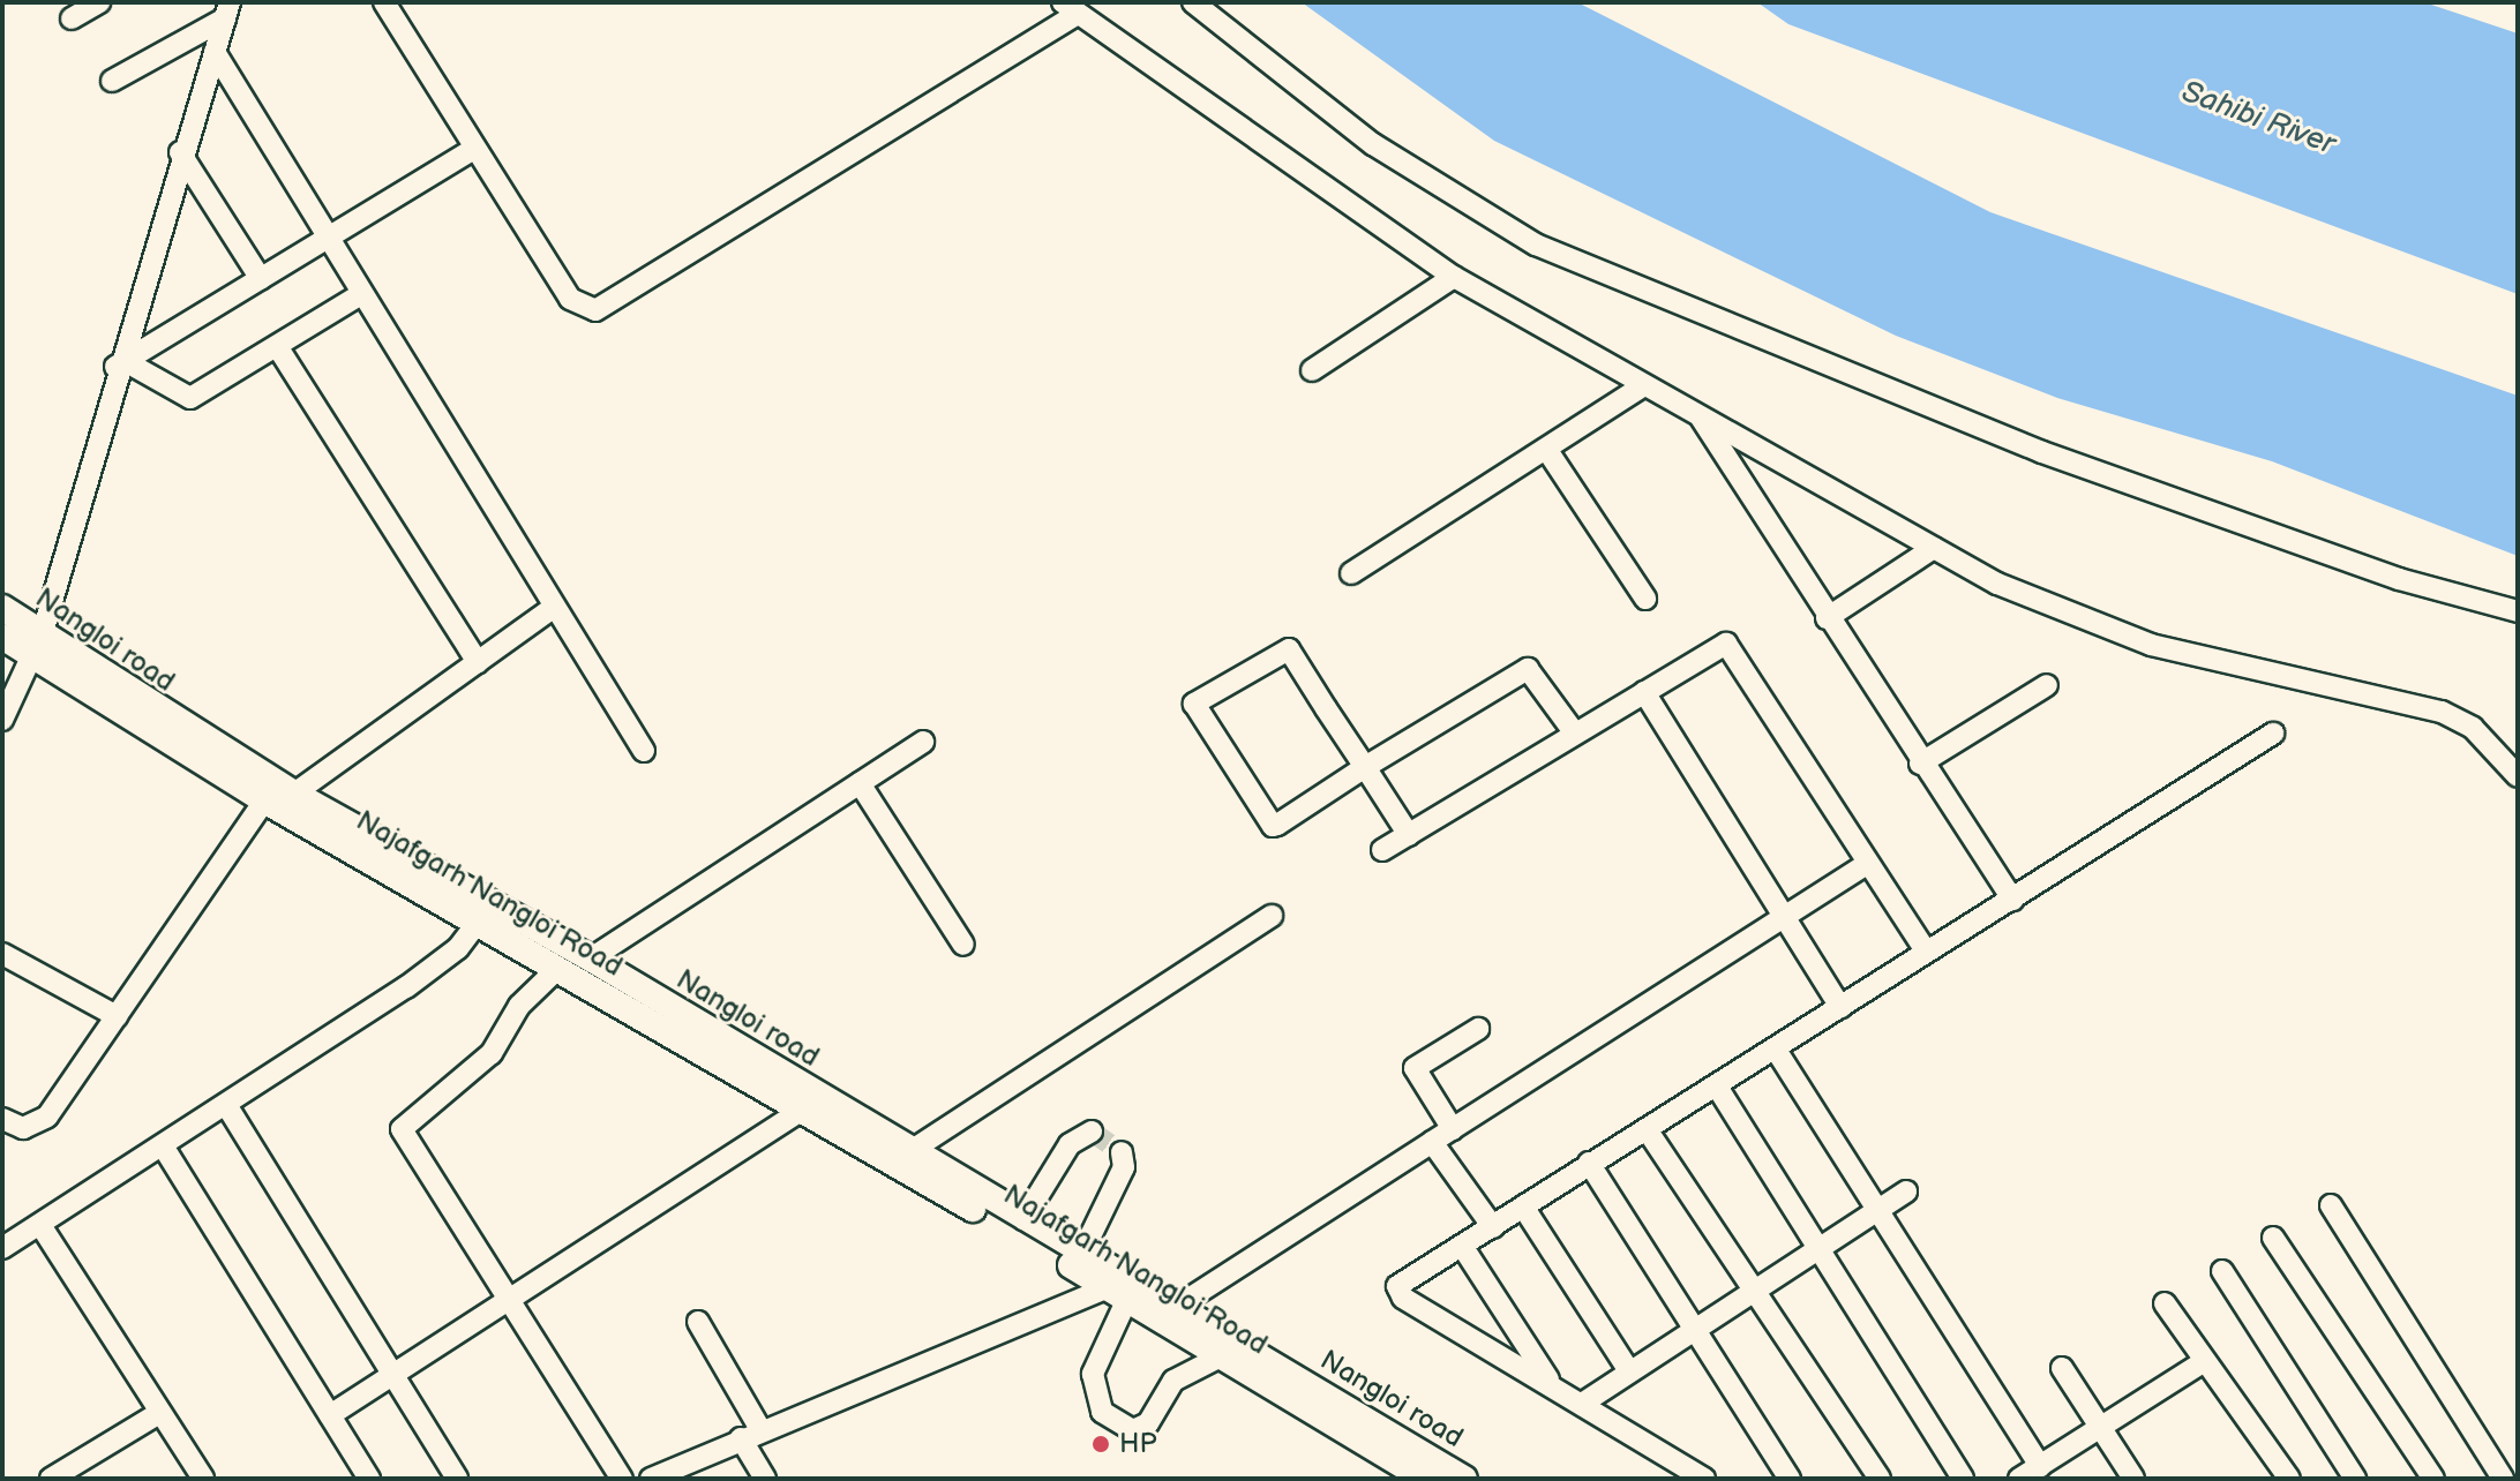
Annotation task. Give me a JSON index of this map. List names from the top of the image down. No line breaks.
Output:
{"streets":{"main road":["Nangloi road","Najafgarh Nangloi Road"]},"crossings":[["Nangloi road","Najafgarh Nangloi Road"]],"water":["Sahibi River"],"places":["HP"]}
